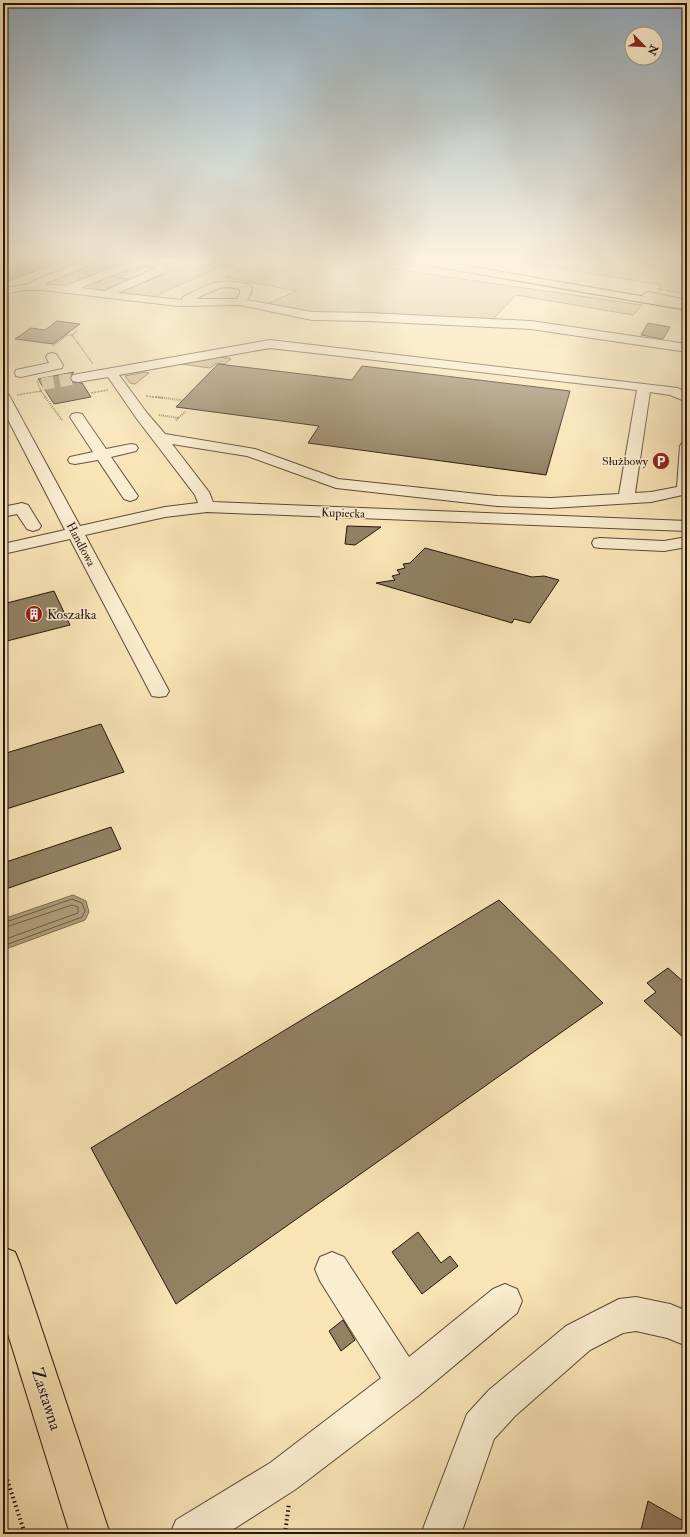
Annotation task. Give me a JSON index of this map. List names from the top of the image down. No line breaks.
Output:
{"streets":{"main road":["Zastawna"],"street":["Kupiecka","Handlowa"]},"crossings":[["Kupiecka","Handlowa"]],"places":{"parking":["Służbowy"],"building":["Koszałka"]},"north":"bottom right"}
